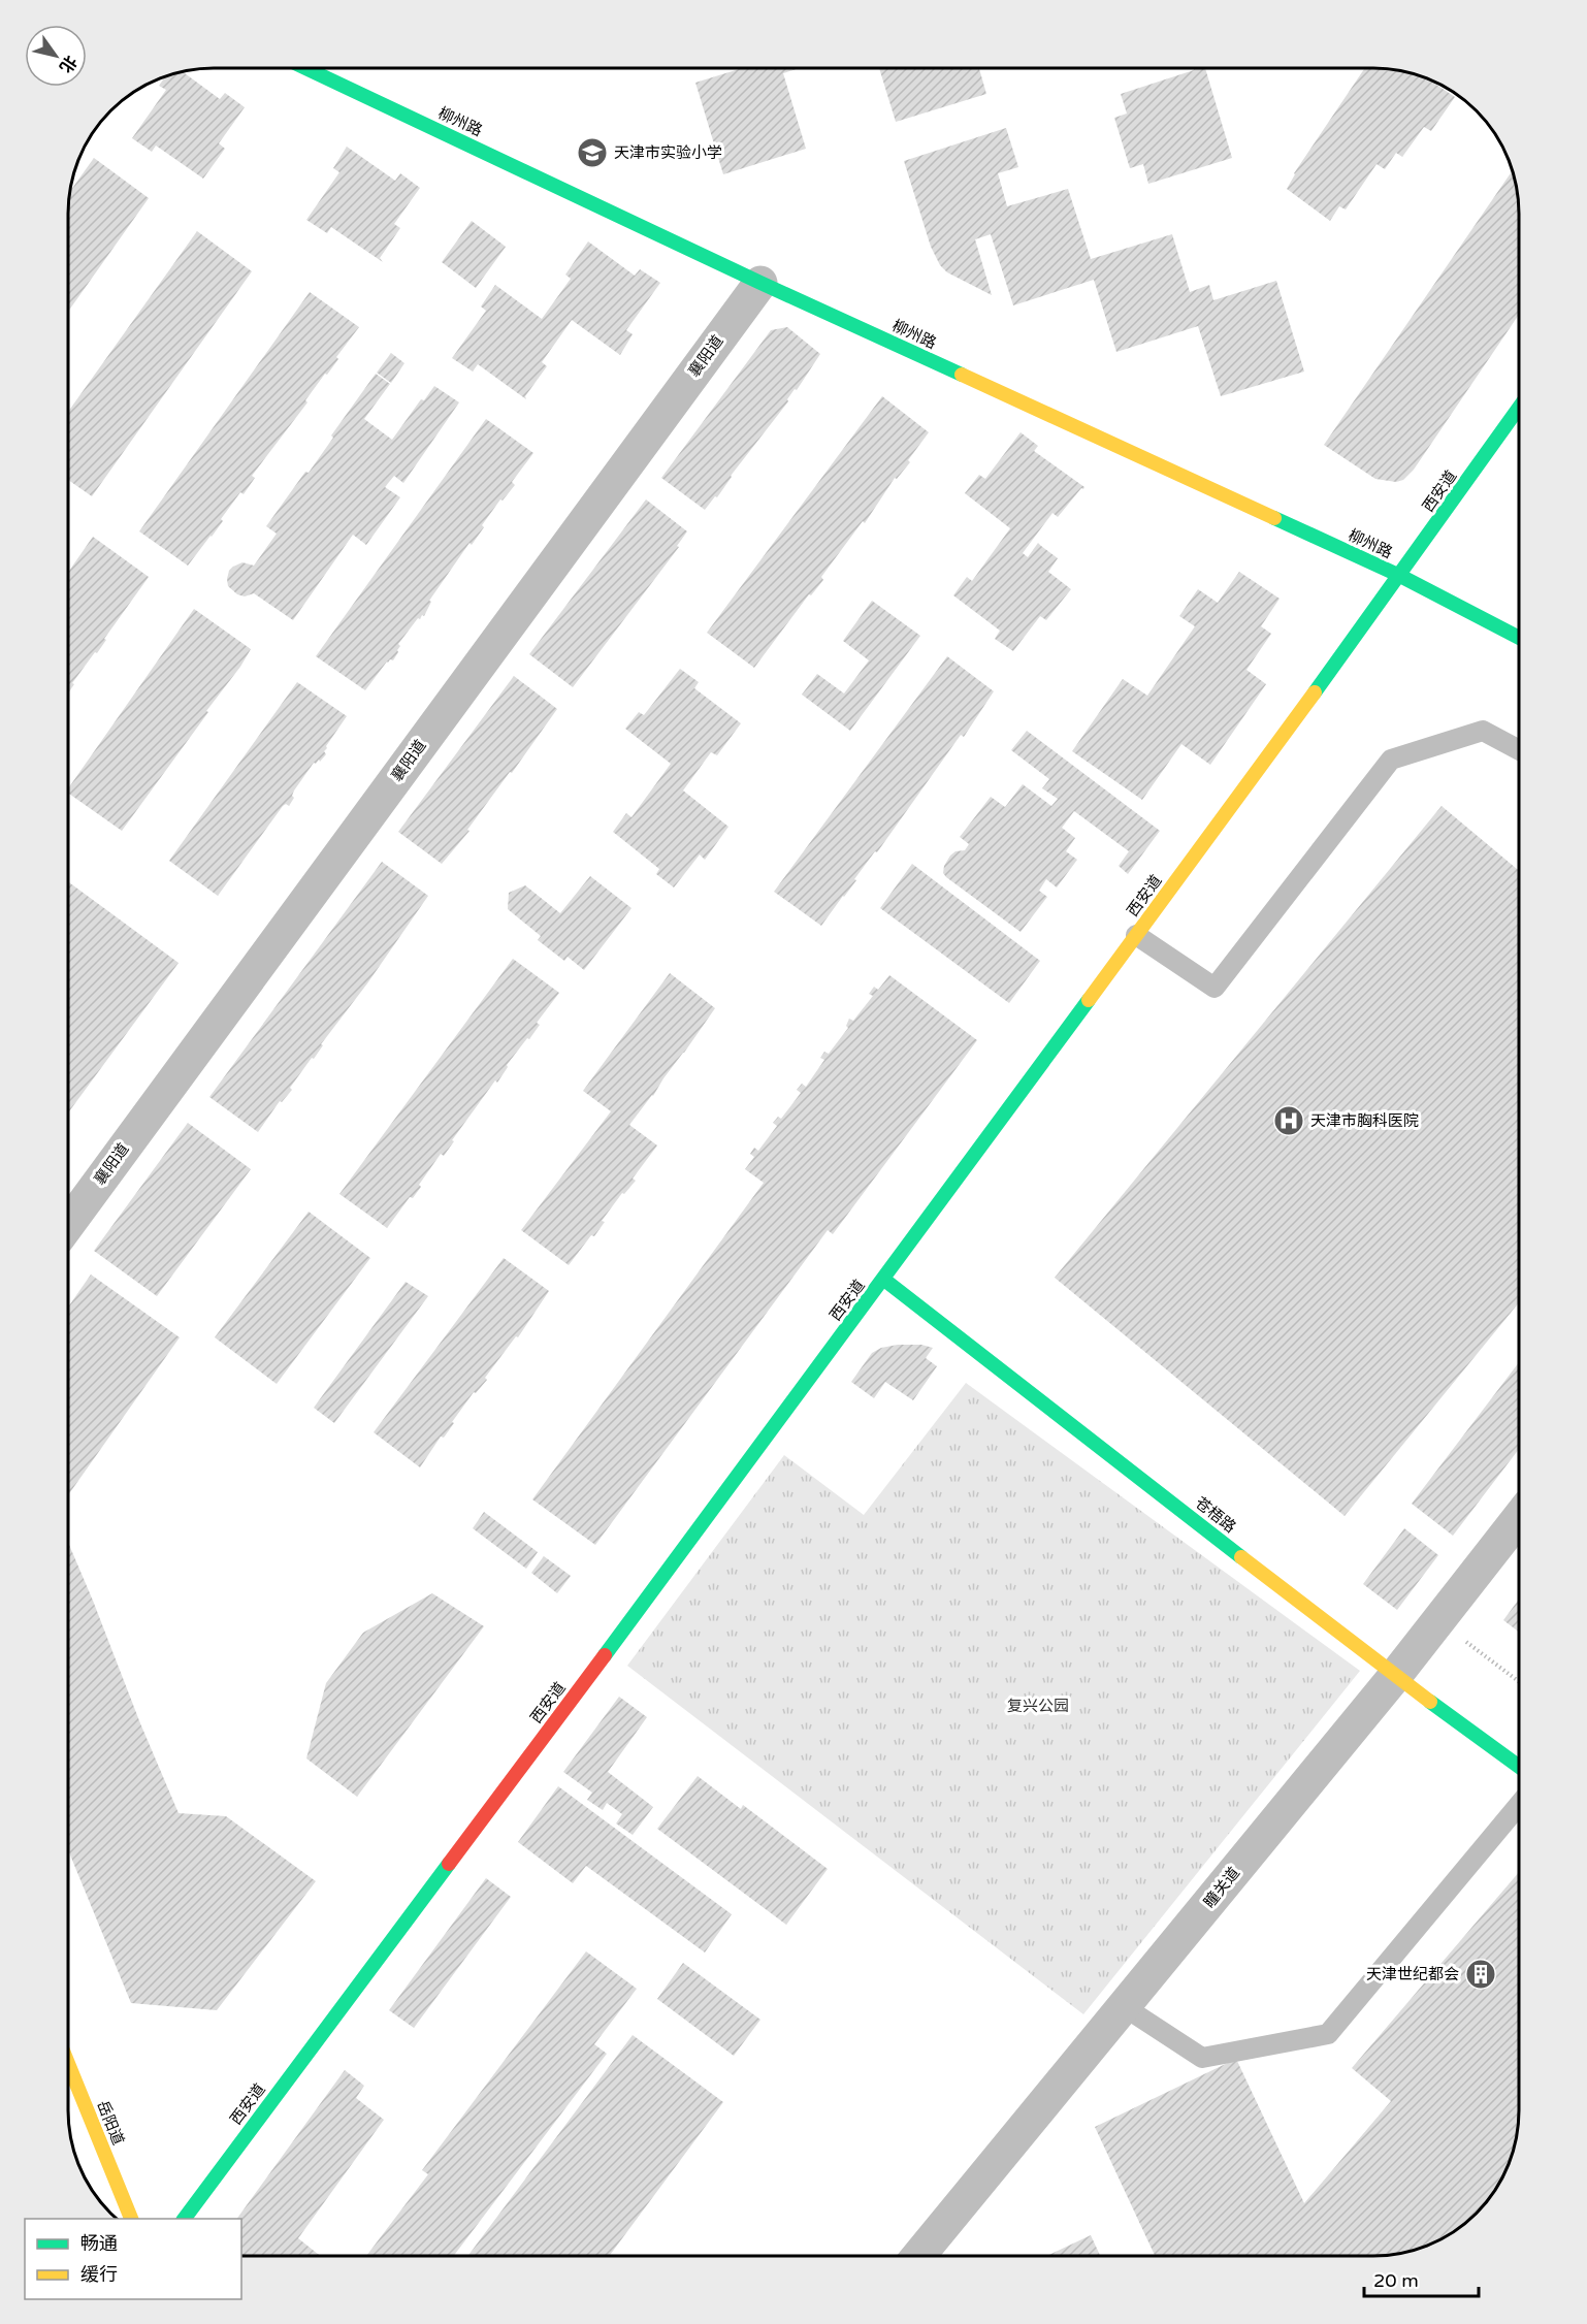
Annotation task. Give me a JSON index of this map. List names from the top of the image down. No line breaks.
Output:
{"streets":{"street":["柳州路","襄阳道","西安道","苍梧路","瞳关道","岳阳道"]},"crossings":[["柳州路","襄阳道"],["柳州路","西安道"],["西安道","苍梧路"],["苍梧路","瞳关道"]],"parks":["复兴公园"],"places":{"school or university":["天津市实验小学"],"hospital":["天津市胸科医院"],"building":["天津世纪都会"]},"legend":["畅通","缓行"],"scale_bar":"20 m","north":"bottom right"}
